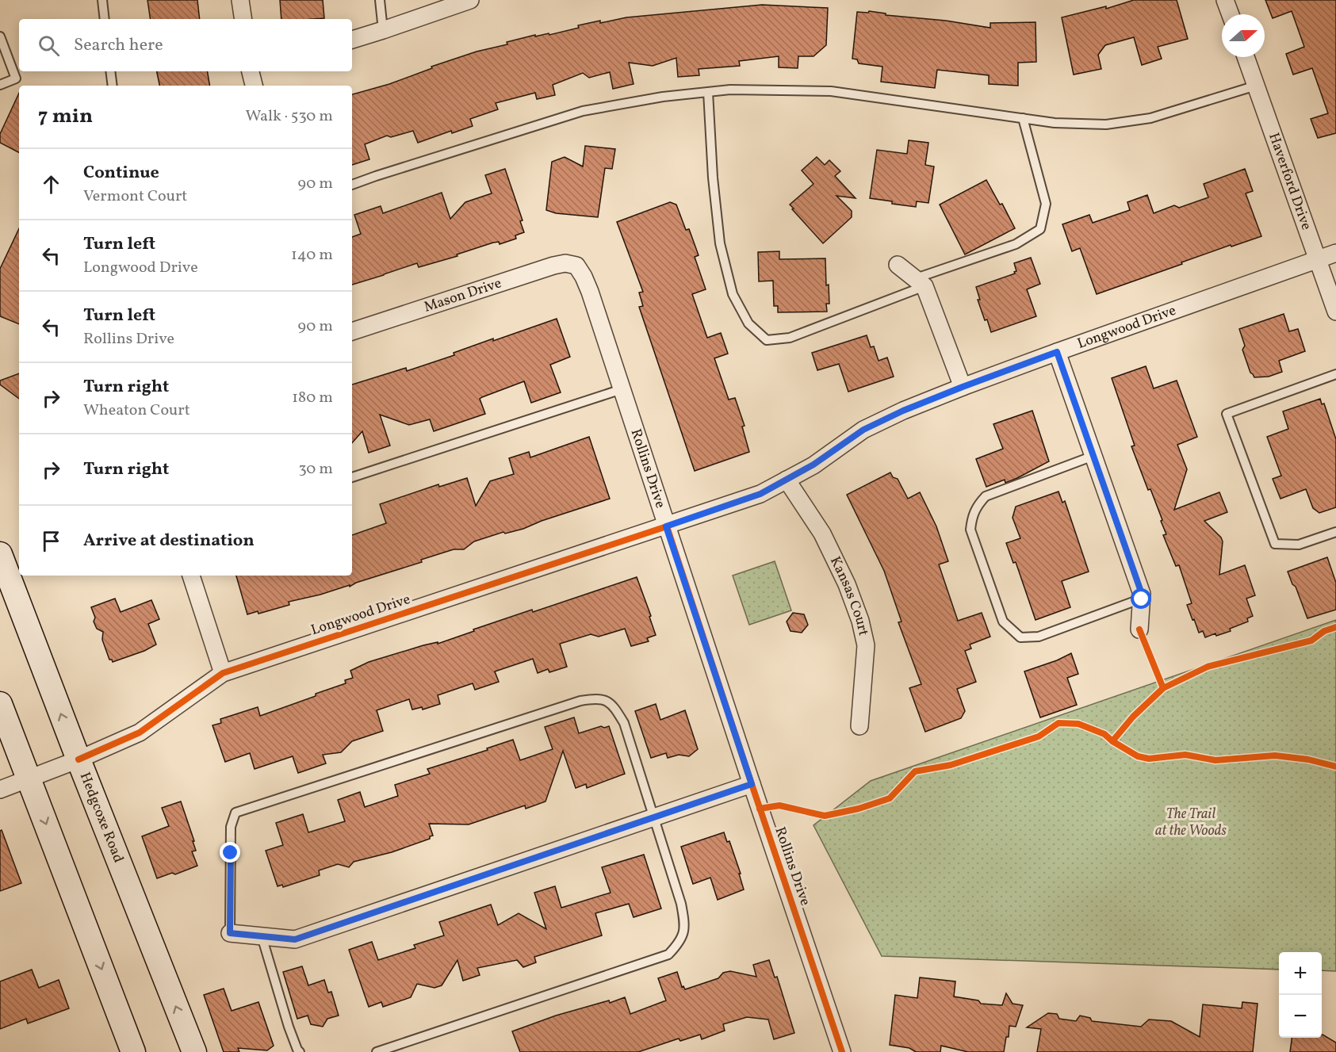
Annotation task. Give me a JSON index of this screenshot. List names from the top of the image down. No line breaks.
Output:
{"streets":{"main road":["Hedgcoxe Road"],"street":["Haverford Drive","Mason Drive","Longwood Drive","Rollins Drive","Kansas Court"]},"crossings":[["Haverford Drive","Longwood Drive"],["Mason Drive","Rollins Drive"],["Longwood Drive","Rollins Drive"],["Longwood Drive","Kansas Court"],["Longwood Drive","Hedgcoxe Road"]],"parks":["The Trail at the Woods"],"north":"right","page":{"search":"Search here","heading":["7 min","Walk · 530 m"],"list":[["Continue","Vermont Court","90 m"],["Turn left","Longwood Drive","140 m"],["Turn left","Rollins Drive","90 m"],["Turn right","Wheaton Court","180 m"],["Turn right","30 m"],"Arrive at destination"],"map_buttons":["+","−"]}}
